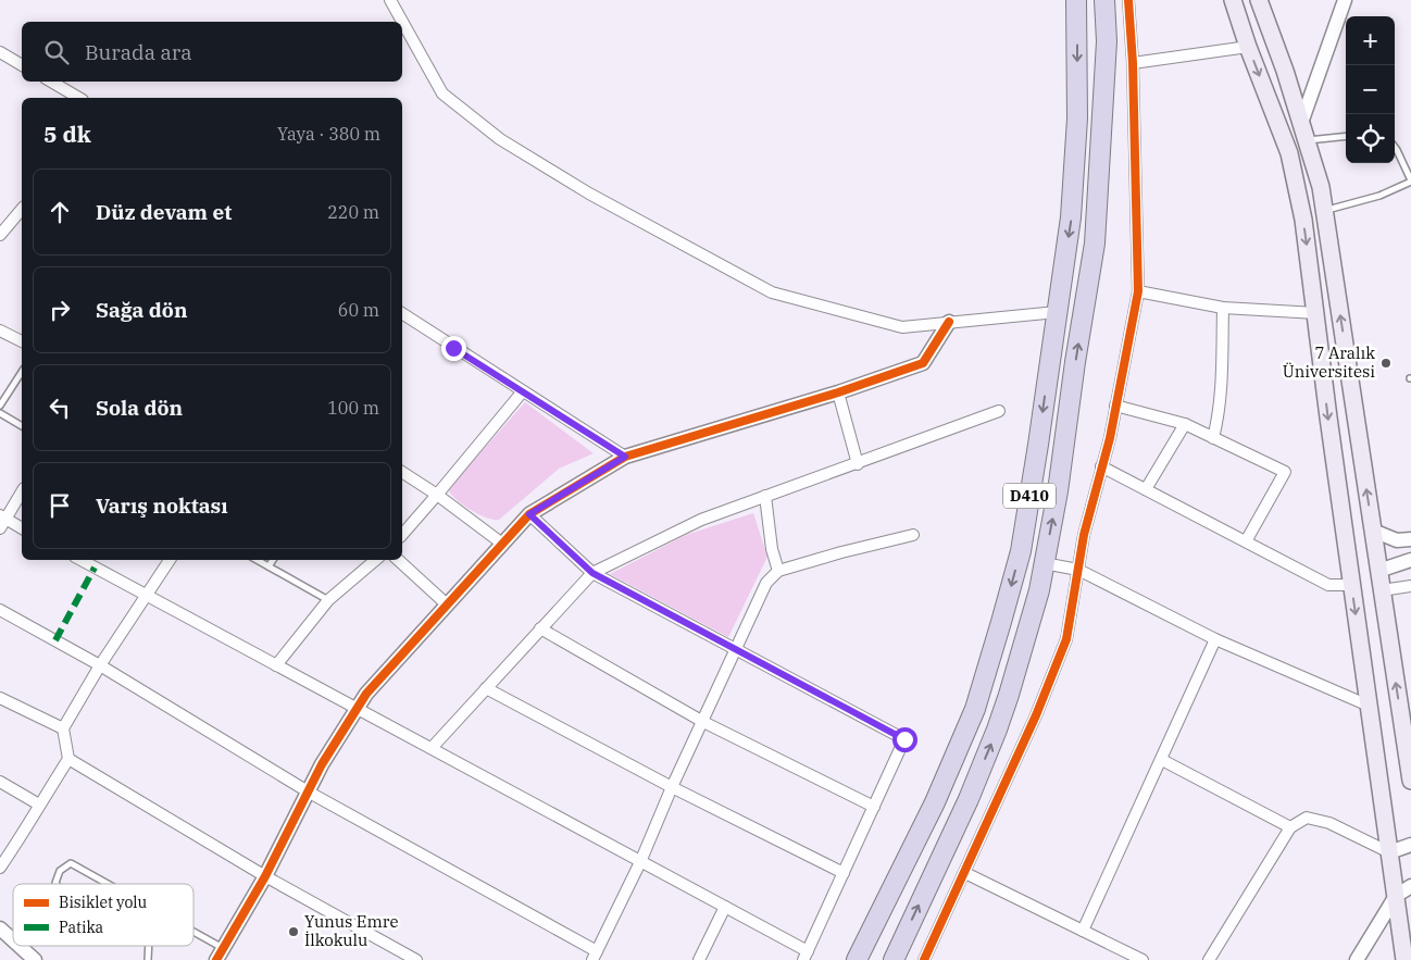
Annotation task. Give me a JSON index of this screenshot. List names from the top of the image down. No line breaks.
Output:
{"streets":{"highway":["D410"]},"places":["7 Aralık Üniversitesi","Yunus Emre İlkokulu"],"legend":["Bisiklet yolu","Patika"],"page":{"map_buttons":["+","−"],"search":"Burada ara","heading":["5 dk","Yaya · 380 m"],"list":[["Düz devam et","220 m"],["Sağa dön","60 m"],["Sola dön","100 m"],"Varış noktası"]}}
